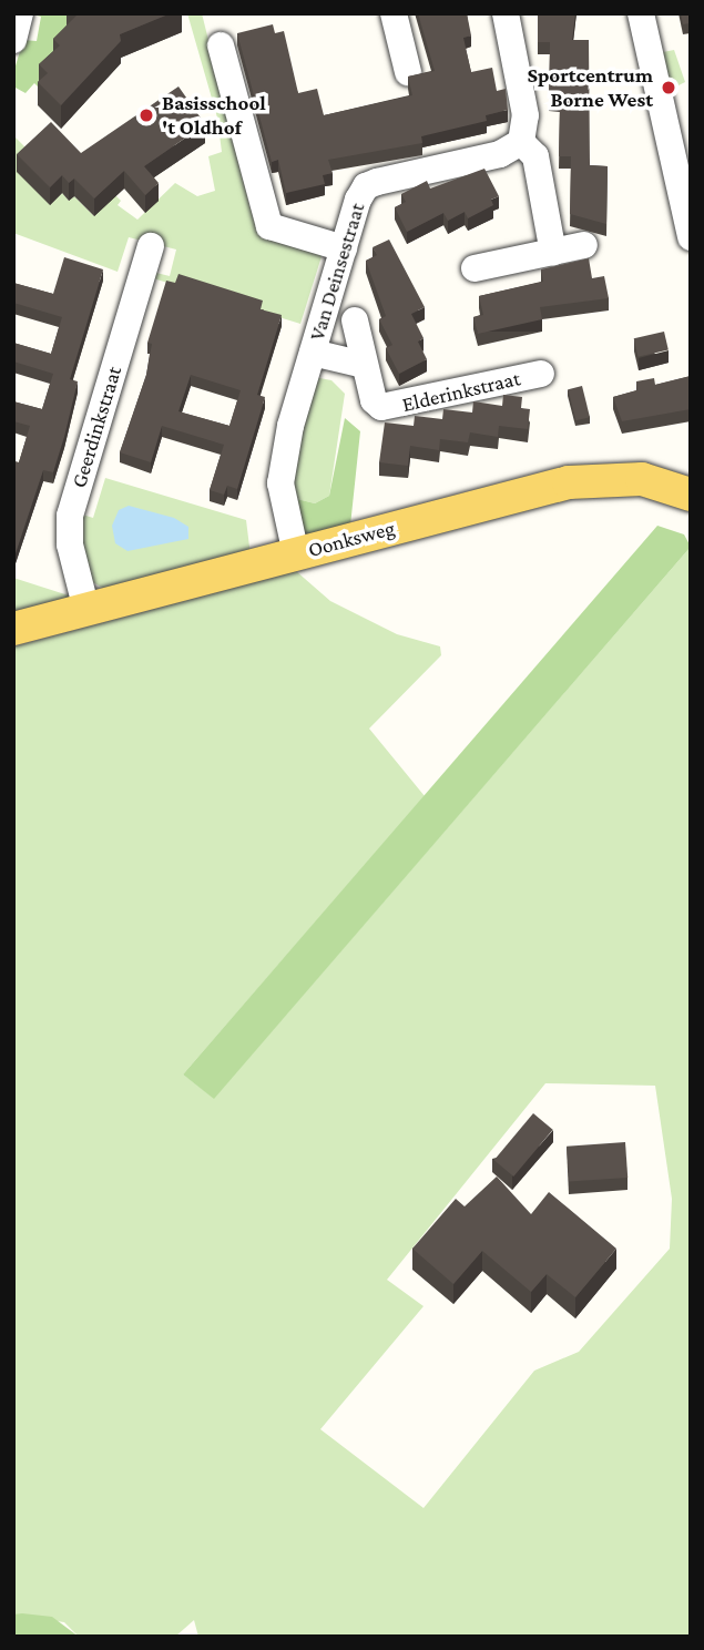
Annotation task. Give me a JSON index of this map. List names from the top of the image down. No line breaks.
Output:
{"streets":{"main road":["Oonksweg"],"street":["Van Deinsestraat","Elderinkstraat","Geerdinkstraat"]},"crossings":[["Van Deinsestraat","Oonksweg"],["Geerdinkstraat","Oonksweg"]],"places":["Sportcentrum Borne West","Basisschool 't Oldhof"]}
